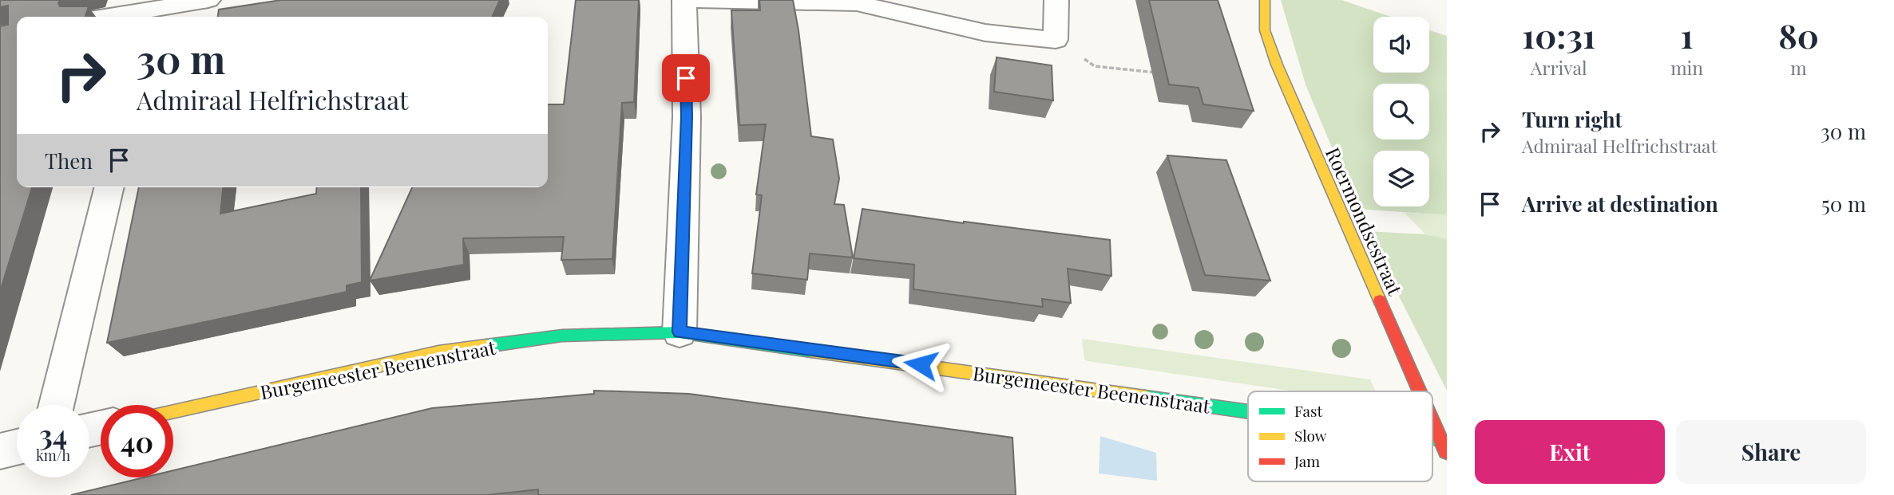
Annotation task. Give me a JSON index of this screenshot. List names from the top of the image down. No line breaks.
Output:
{"streets":{"street":["Roermondsestraat","Burgemeester Beenenstraat"]},"crossings":[["Roermondsestraat","Burgemeester Beenenstraat"]],"legend":["Fast","Slow","Jam"],"page":{"eta":["10:31","Arrival","1","min","80","m"],"turn":["30 m","Admiraal Helfrichstraat"],"list":[{"name":"Turn right","note":"Admiraal Helfrichstraat","value":"30 m"},{"name":"Arrive at destination","value":"50 m"}],"then":"Then","speed":"34 km/h","limit":"40","buttons":["Exit","Share"]}}
